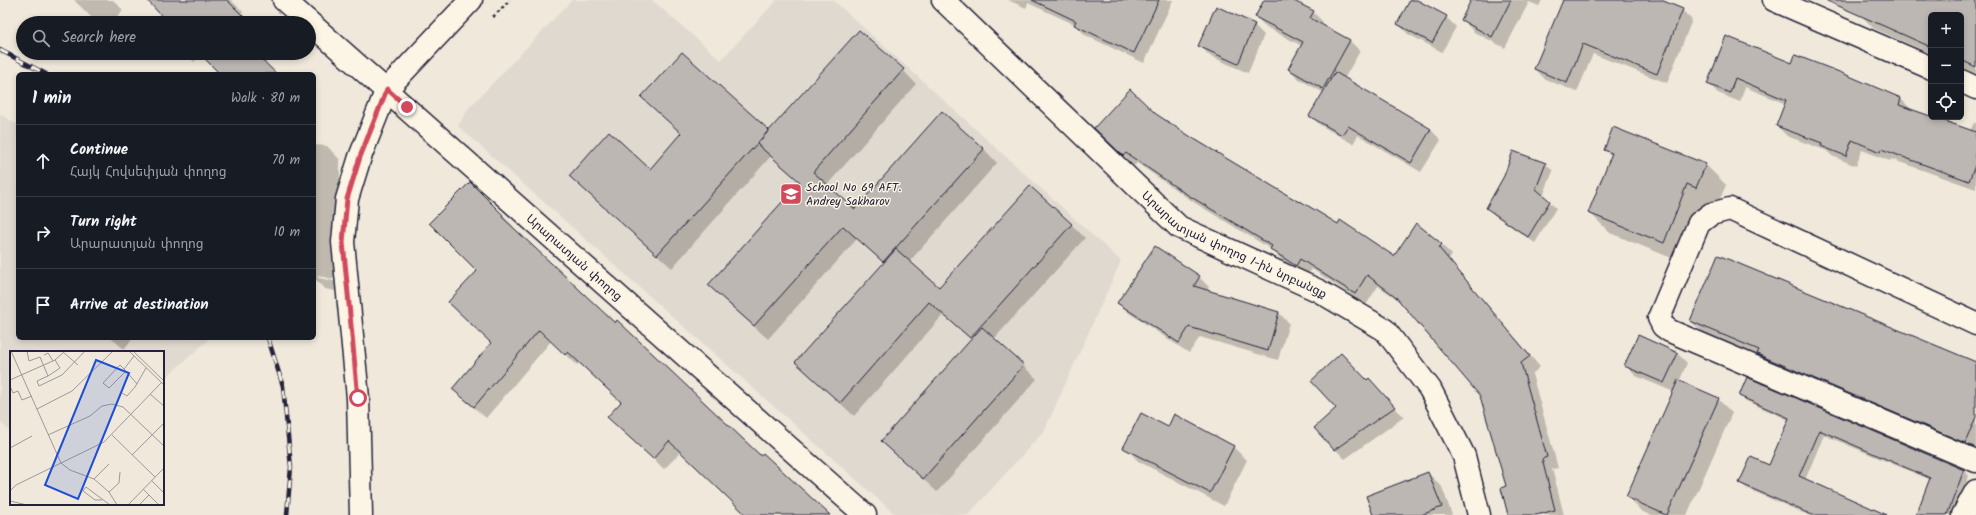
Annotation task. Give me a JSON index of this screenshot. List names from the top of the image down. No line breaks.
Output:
{"streets":{"street":["Արարատյան փողոց 1-ին նրբանցք","Արարատյան փողոց"]},"places":{"school or university":["School No 69 AFT. Andrey Sakharov"]},"page":{"map_buttons":["+","−"],"search":"Search here","heading":["1 min","Walk · 80 m"],"list":[["Continue","Հայկ Հովսեփյան փողոց","70 m"],["Turn right","Արարատյան փողոց","10 m"],"Arrive at destination"]}}
